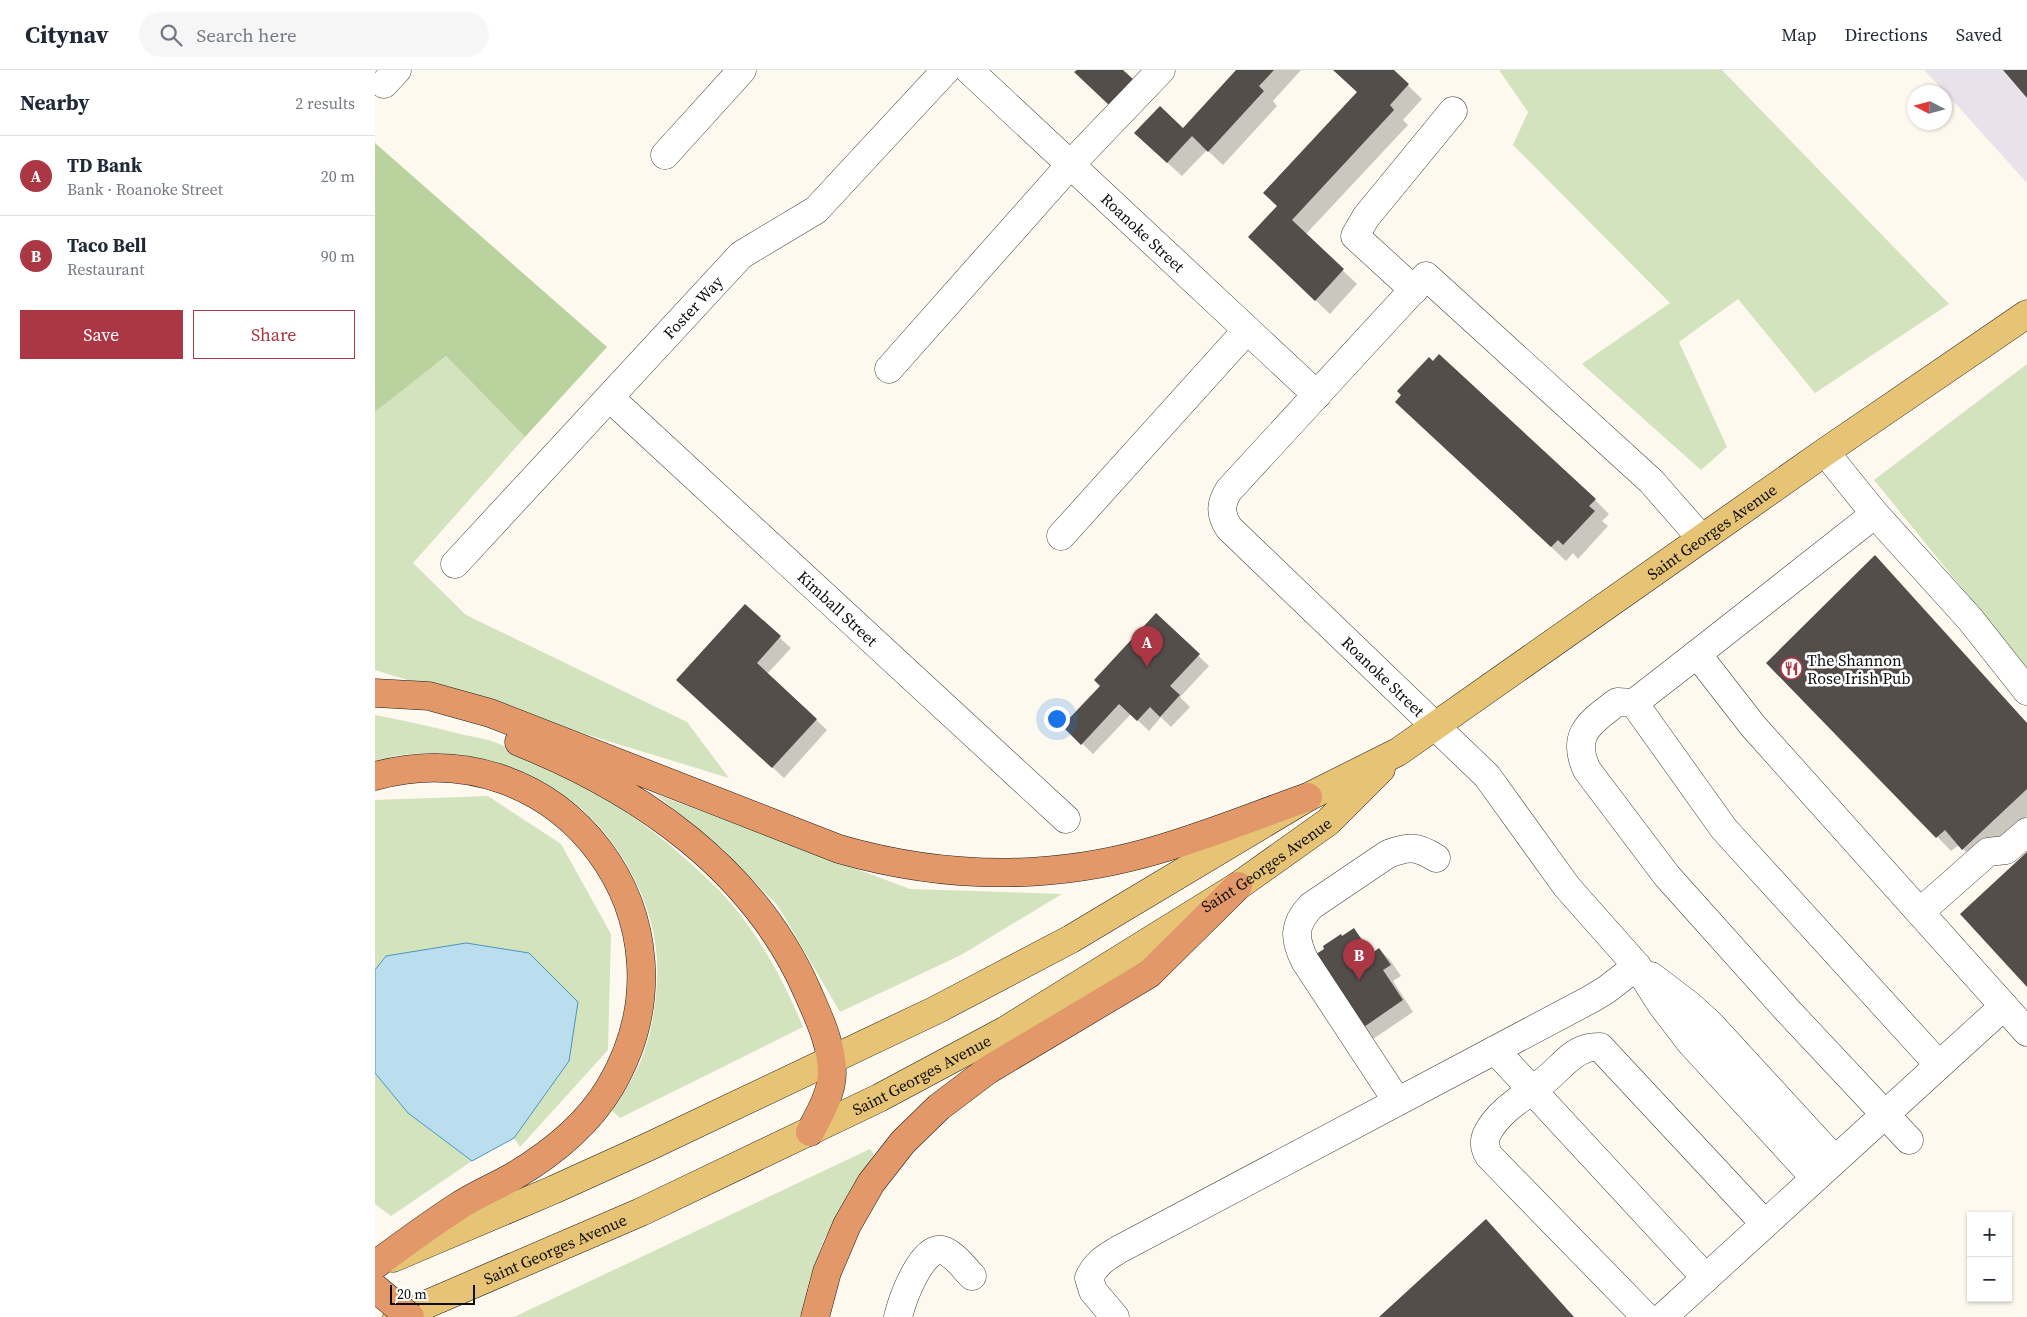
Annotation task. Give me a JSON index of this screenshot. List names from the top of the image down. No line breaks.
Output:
{"streets":{"main road":["Saint Georges Avenue"],"street":["Roanoke Street","Foster Way","Kimball Street"]},"crossings":[["Roanoke Street","Saint Georges Avenue"],["Foster Way","Kimball Street"]],"places":{"restaurant":["The Shannon Rose Irish Pub"]},"scale_bar":"20 m","north":"left","page":{"header":"Citynav","search":"Search here","nav":["Map","Directions","Saved"],"heading":["Nearby","2 results"],"list":[{"mark":"A","name":"TD Bank","note":"Bank · Roanoke Street","value":"20 m"},{"mark":"B","name":"Taco Bell","note":"Restaurant","value":"90 m"}],"buttons":["Save","Share"],"pins":["A","B"],"map_buttons":["+","−"],"scale":"20 m"}}
